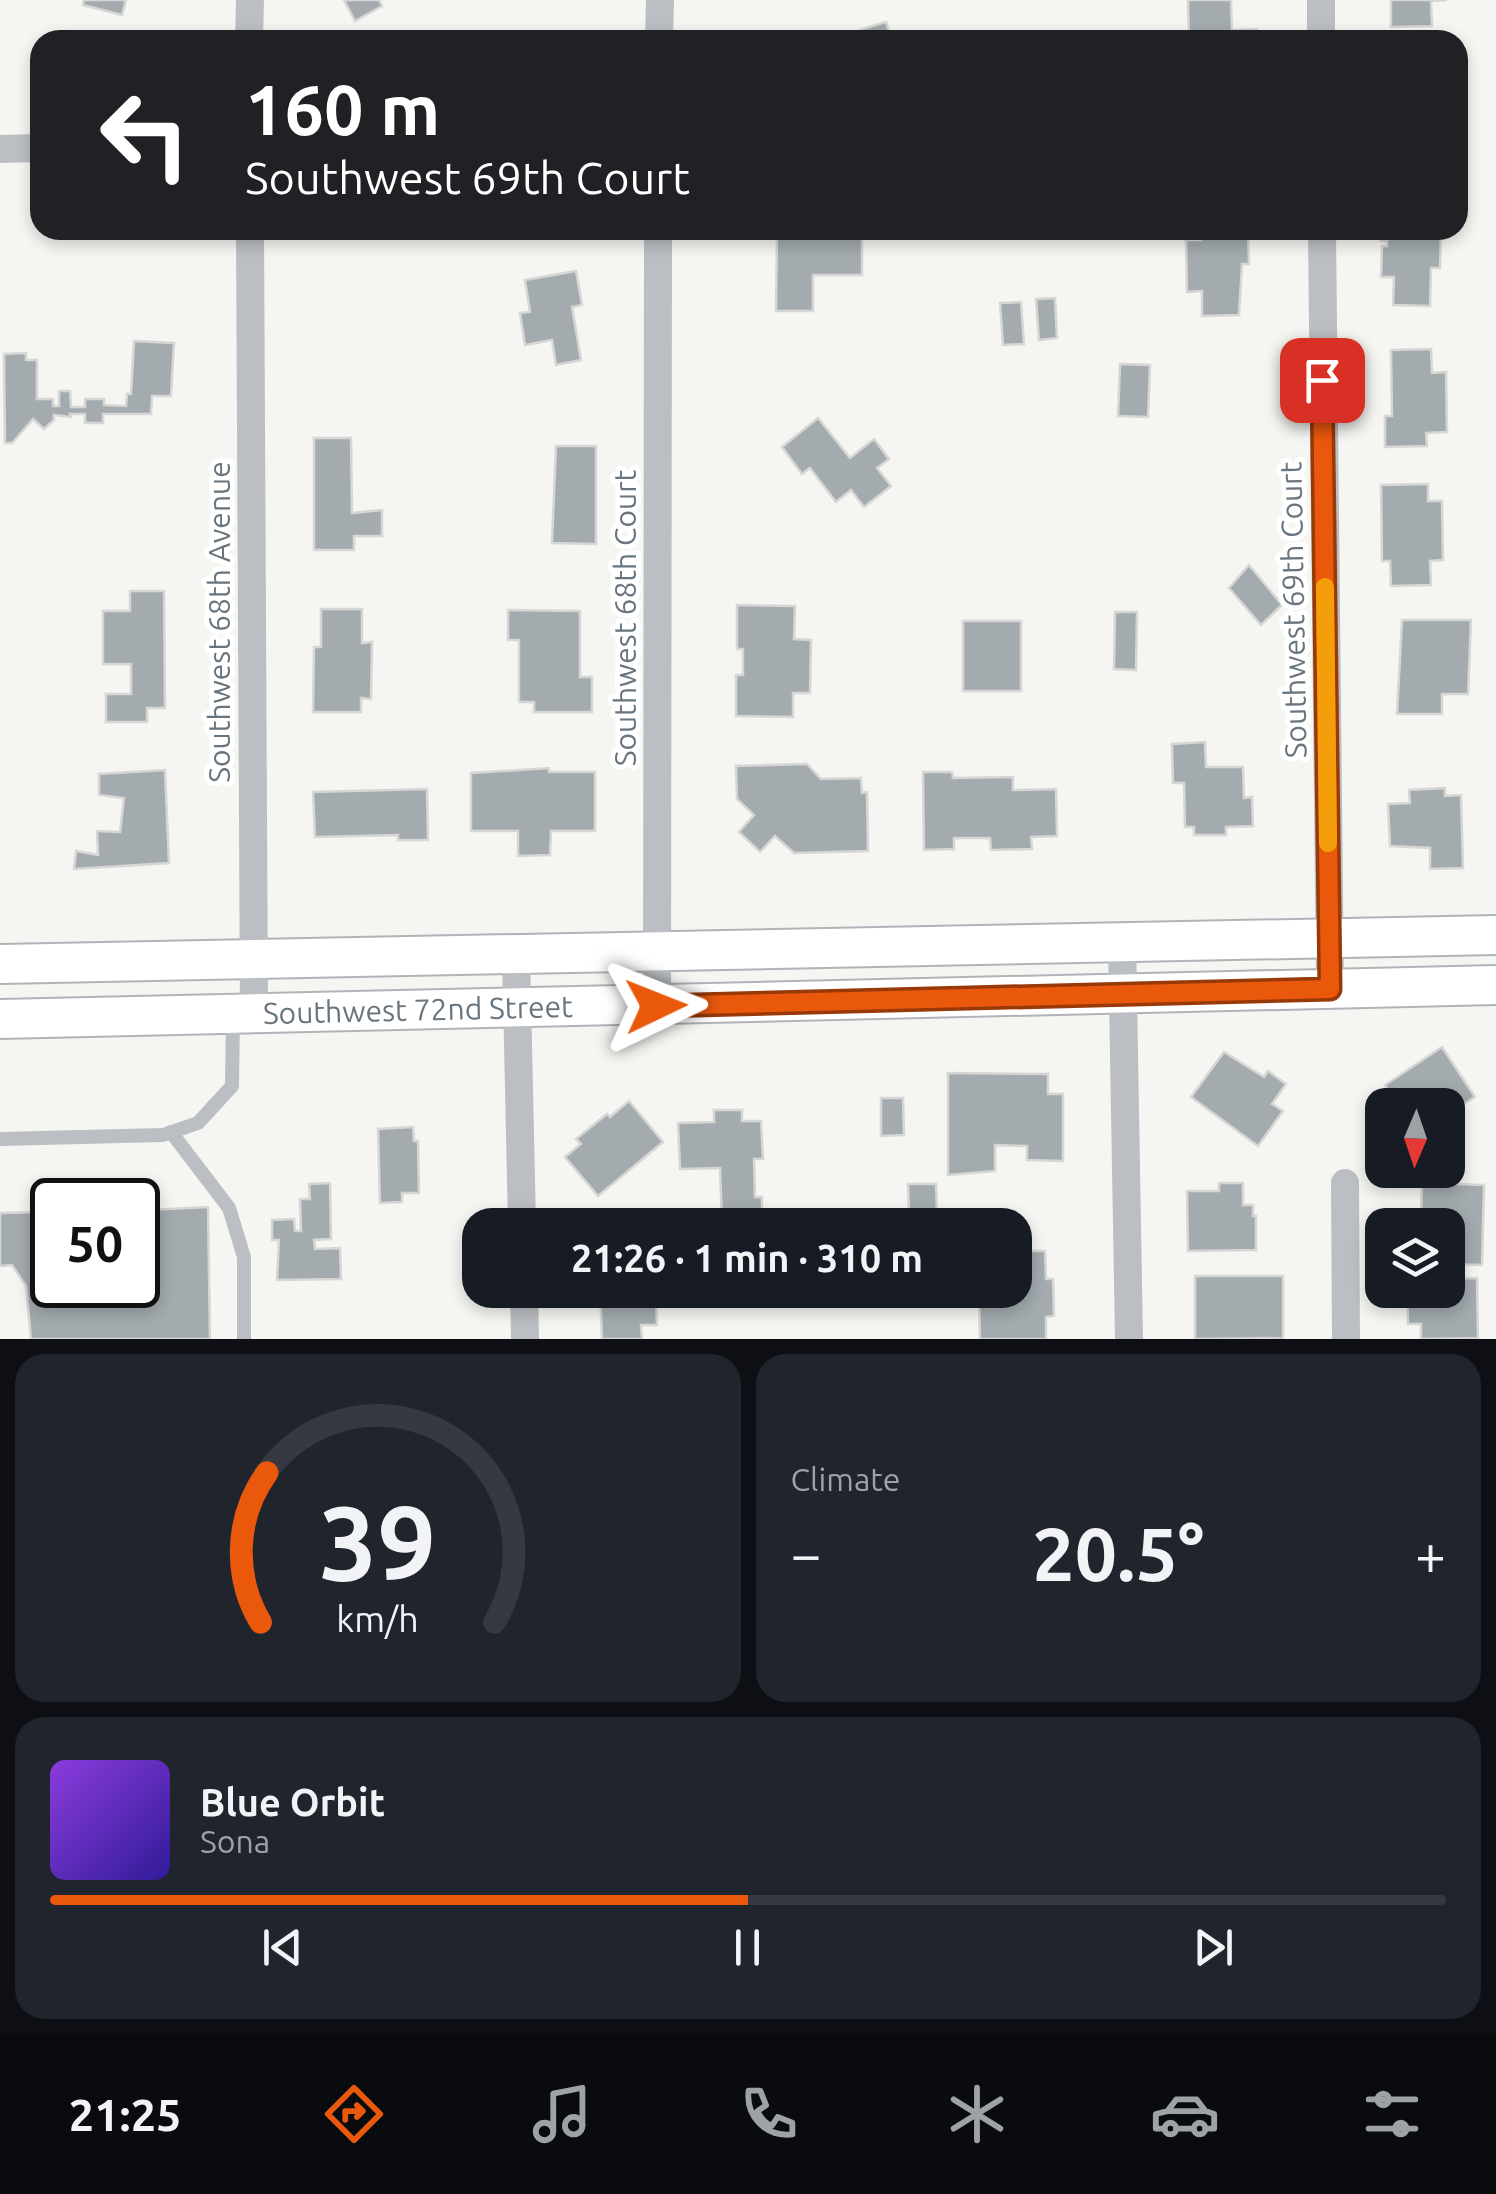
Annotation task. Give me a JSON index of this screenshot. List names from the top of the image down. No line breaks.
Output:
{"streets":{"main road":["Southwest 72nd Street"],"street":["Southwest 69th Court","Southwest 68th Court","Southwest 68th Avenue"]},"crossings":[["Southwest 69th Court","Southwest 72nd Street"],["Southwest 68th Court","Southwest 72nd Street"],["Southwest 68th Avenue","Southwest 72nd Street"]],"north":"bottom","page":{"turn":["160 m","Southwest 69th Court"],"limit":"50","trip":"21:26 · 1 min · 310 m","tile":"Climate","heat":["−","20.5°","+"],"song":["Blue Orbit","Sona"],"tabs":"21:25","gauge":["39","km/h"]}}
